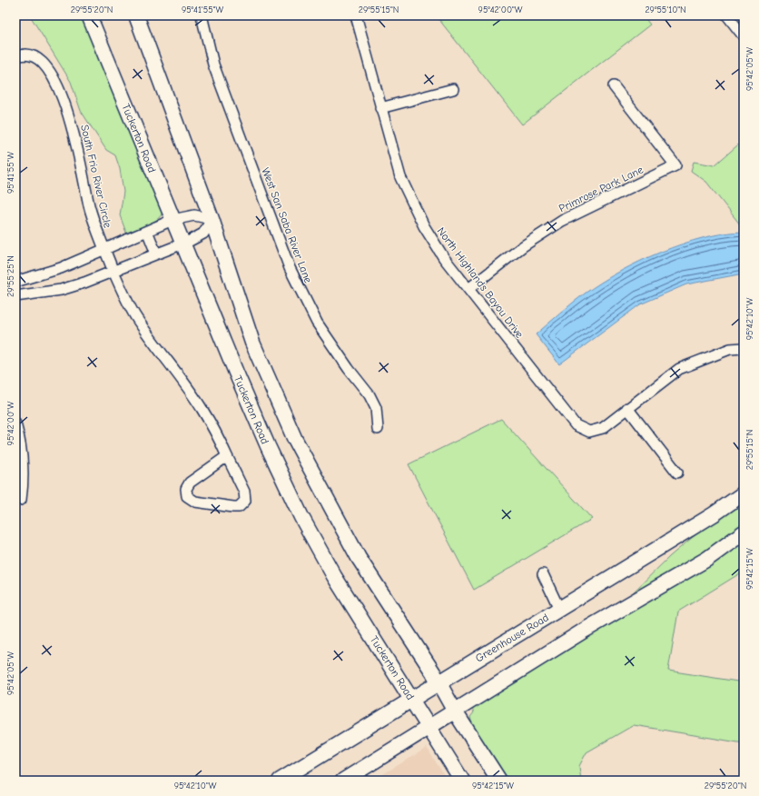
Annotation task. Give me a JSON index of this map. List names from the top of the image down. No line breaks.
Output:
{"streets":{"main road":["Tuckerton Road","Greenhouse Road"],"street":["South Frio River Circle","Primrose Park Lane","West San Saba River Lane","North Highlands Bayou Drive"]},"crossings":[["Tuckerton Road","Greenhouse Road"],["Primrose Park Lane","North Highlands Bayou Drive"]],"coordinates":["29°55'20\"N","95°41'55\"W","29°55'15\"N","95°42'00\"W","29°55'10\"N","95°42'05\"W","29°55'25\"N","95°42'10\"W","95°42'15\"W"]}
